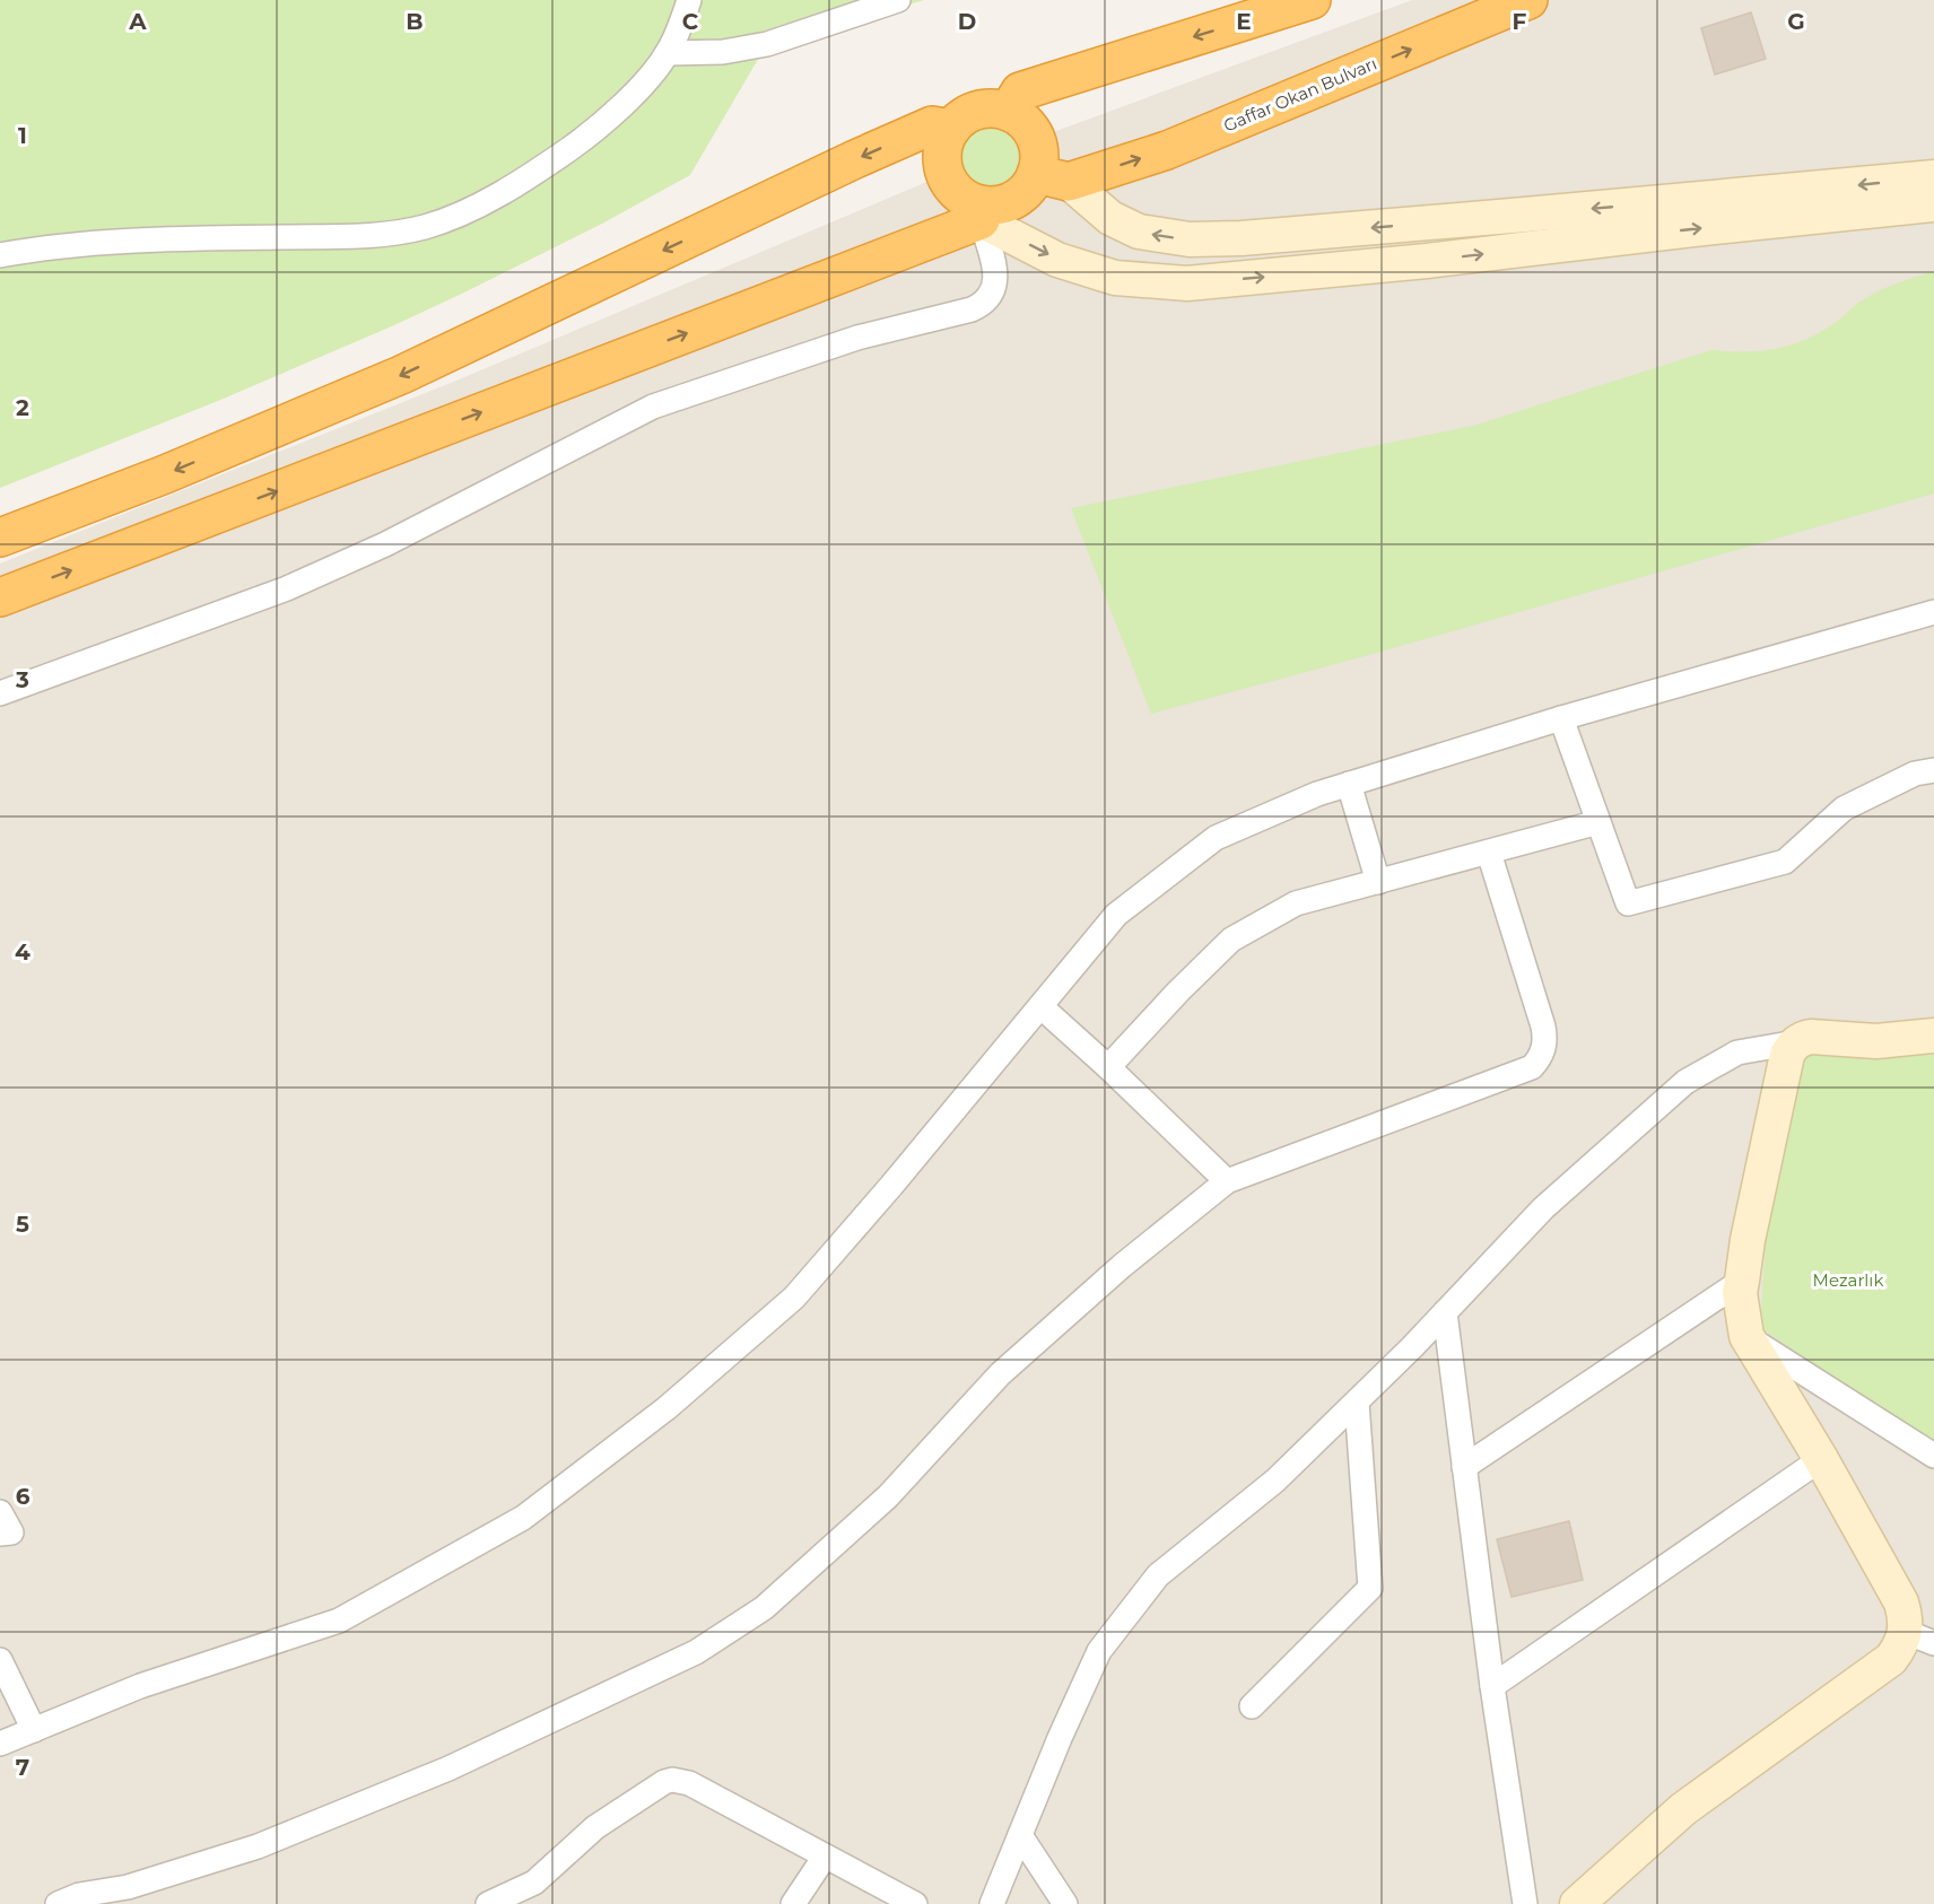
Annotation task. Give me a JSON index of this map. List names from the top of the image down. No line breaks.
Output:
{"streets":{"highway":["Gaffar Okan Bulvarı"]},"parks":["Mezarlık"],"grid":{"columns":["A","B","C","D","E","F","G"],"rows":["1","2","3","4","5","6","7"]}}
